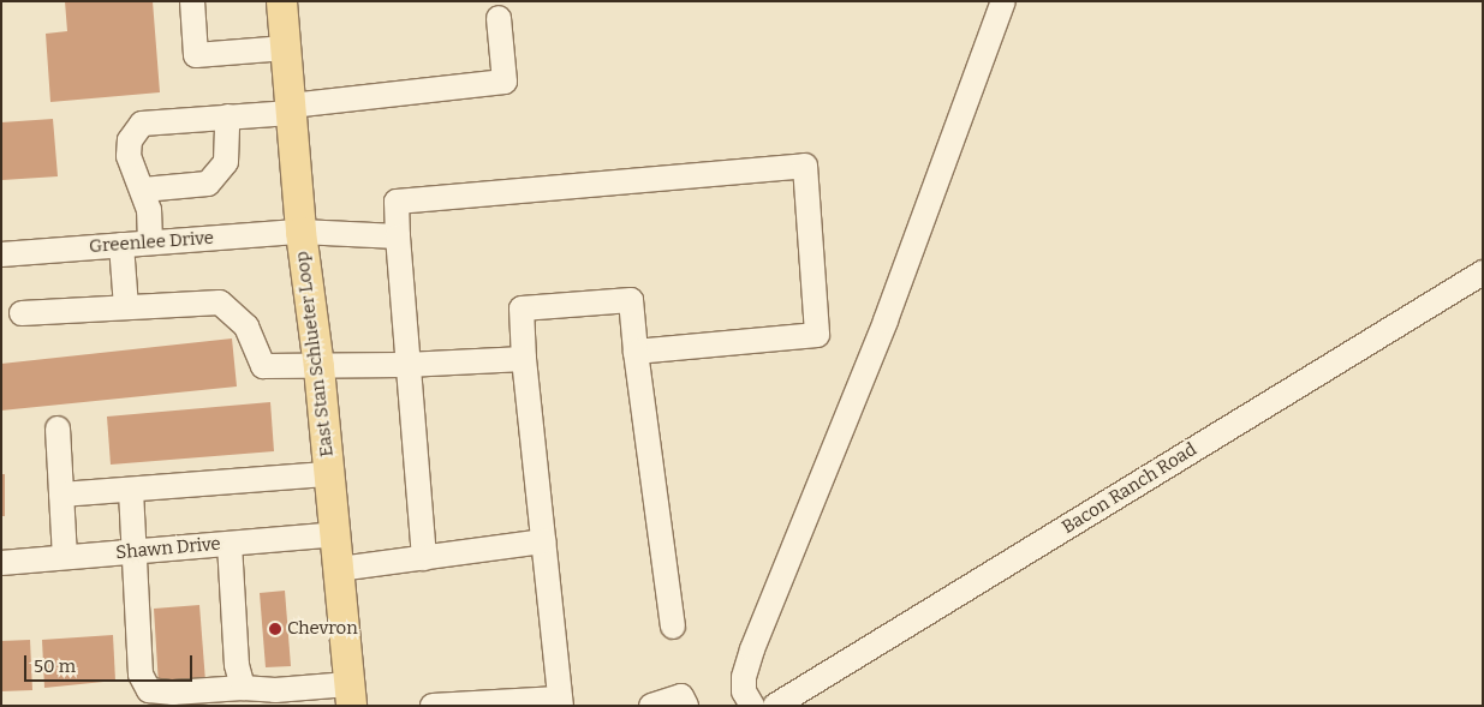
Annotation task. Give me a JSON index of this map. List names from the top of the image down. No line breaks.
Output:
{"streets":{"main road":["East Stan Schlueter Loop"],"street":["Greenlee Drive","Bacon Ranch Road","Shawn Drive"]},"crossings":[["Greenlee Drive","East Stan Schlueter Loop"],["East Stan Schlueter Loop","Shawn Drive"]],"places":["Chevron"],"scale_bar":"50 m"}
